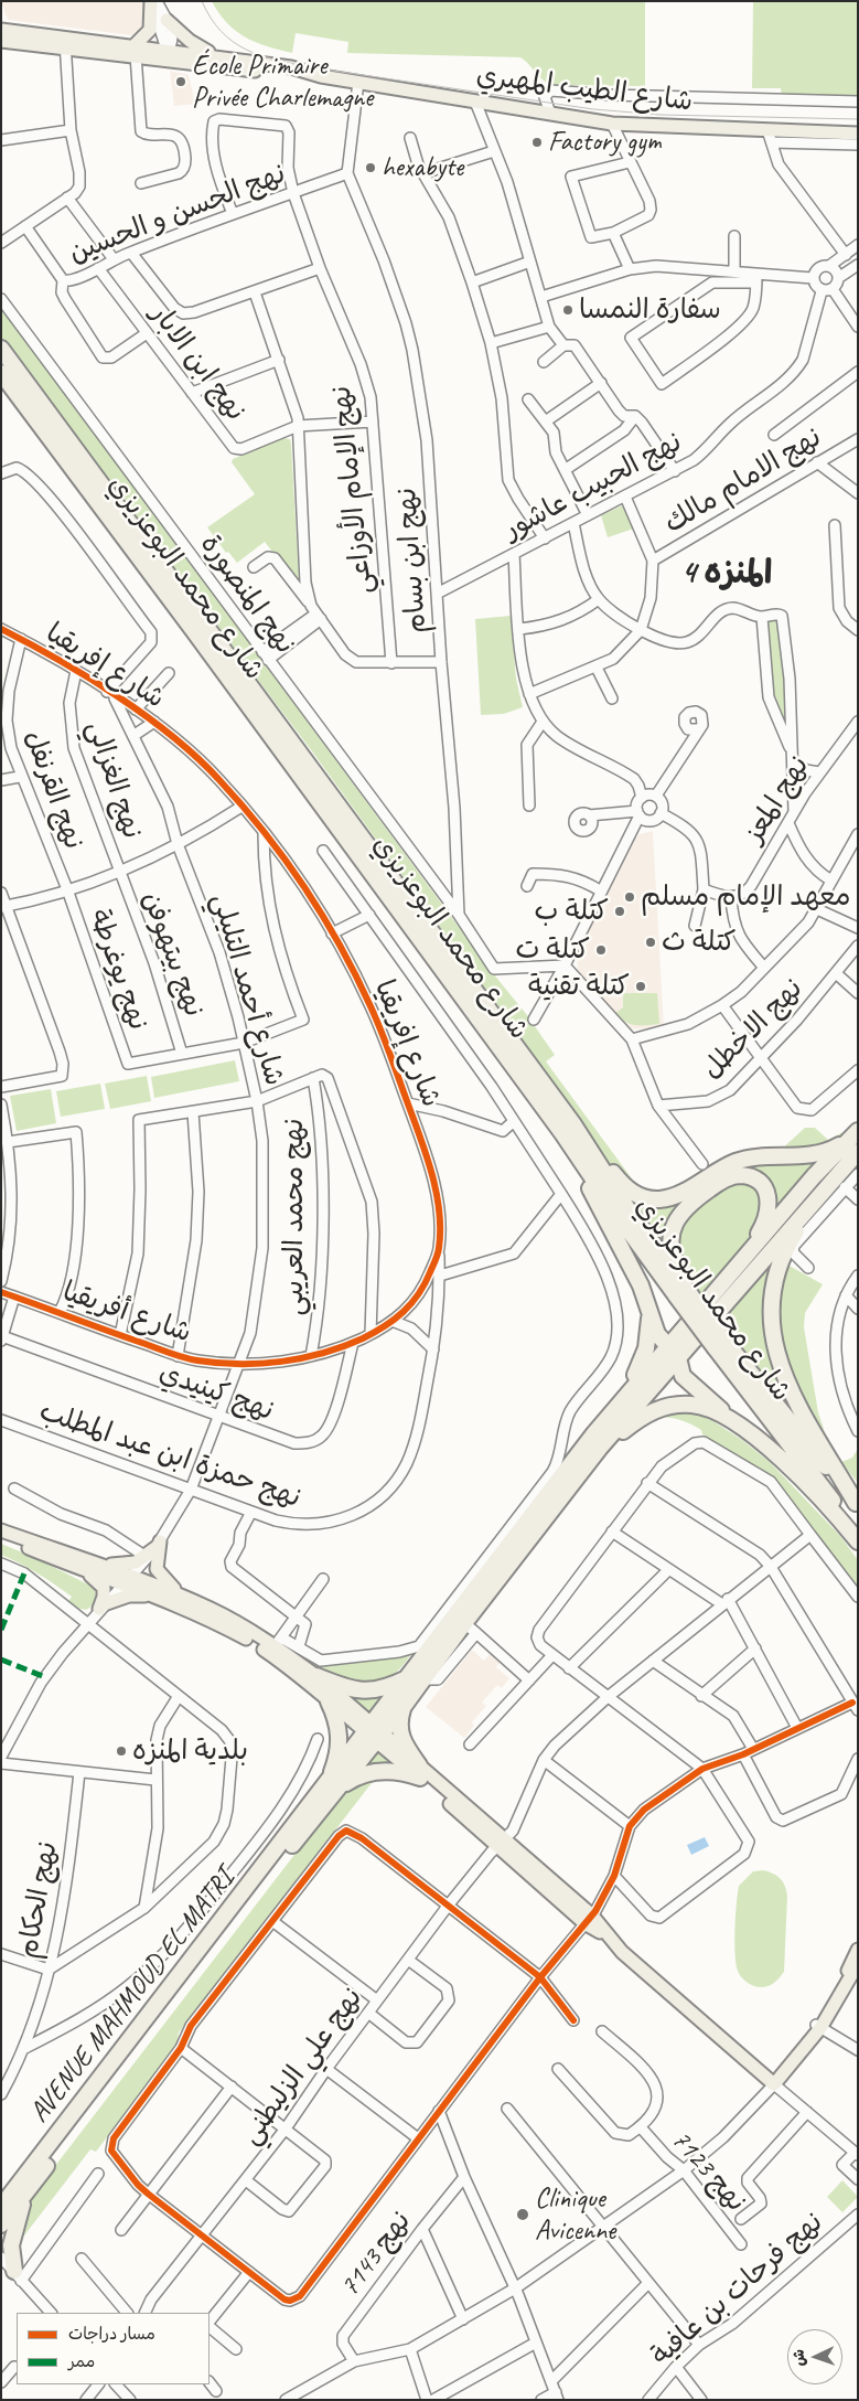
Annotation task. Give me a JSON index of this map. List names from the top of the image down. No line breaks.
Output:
{"streets":{"highway":["شارع محمد البوعزيزي","AVENUE MAHMOUD EL MATRI"],"main road":["شارع الطيب المهيري"],"street":["نهج الحسن و الحسين","نهج ابن الابار","نهج الامام مالك","نهج الحبيب عاشور","نهج الإمام الأوزاعي","نهج ابن بسام","نهج المنصورة","شارع إفريقيا","نهج الغزالي","نهج القرنفل","نهج المعز","نهج بيتهوفن","نهج يوغرطة","شارع أحمد التليلي","نهج الاخطل","نهج محمد العريبي","شارع أفريقيا","نهج كينيدي","نهج حمزة ابن عبد المطلب","نهج الحكام","نهج علي الزليطني","نهج 7123","نهج 7143","نهج فرحات بن عافية"]},"crossings":[["شارع الطيب المهيري","نهج ابن بسام"],["نهج الحسن و الحسين","نهج ابن الابار"],["نهج الحسن و الحسين","نهج الإمام الأوزاعي"],["نهج الحسن و الحسين","نهج ابن بسام"],["نهج ابن الابار","نهج الإمام الأوزاعي"],["نهج الحبيب عاشور","نهج ابن بسام"],["نهج ابن بسام","نهج المنصورة"],["شارع إفريقيا","نهج الغزالي"],["شارع إفريقيا","نهج القرنفل"],["شارع إفريقيا","شارع أحمد التليلي"],["شارع إفريقيا","نهج محمد العريبي"],["شارع إفريقيا","شارع أفريقيا"],["شارع إفريقيا","نهج كينيدي"],["شارع إفريقيا","نهج حمزة ابن عبد المطلب"],["نهج الغزالي","نهج بيتهوفن"],["نهج القرنفل","نهج يوغرطة"],["نهج بيتهوفن","نهج يوغرطة"],["شارع أحمد التليلي","شارع أفريقيا"],["شارع أحمد التليلي","نهج كينيدي"],["شارع أحمد التليلي","نهج حمزة ابن عبد المطلب"]],"districts":["المنزه 4"],"places":["École Primaire Privée Charlemagne","Factory gym","hexabyte","سفارة النمسا","معهد الإمام مسلم","كتلة ب","كتلة ث","كتلة ت","كتلة تقنية","بلدية المنزه","Clinique Avicenne"],"legend":["مسار دراجات","ممر"],"north":"left"}
